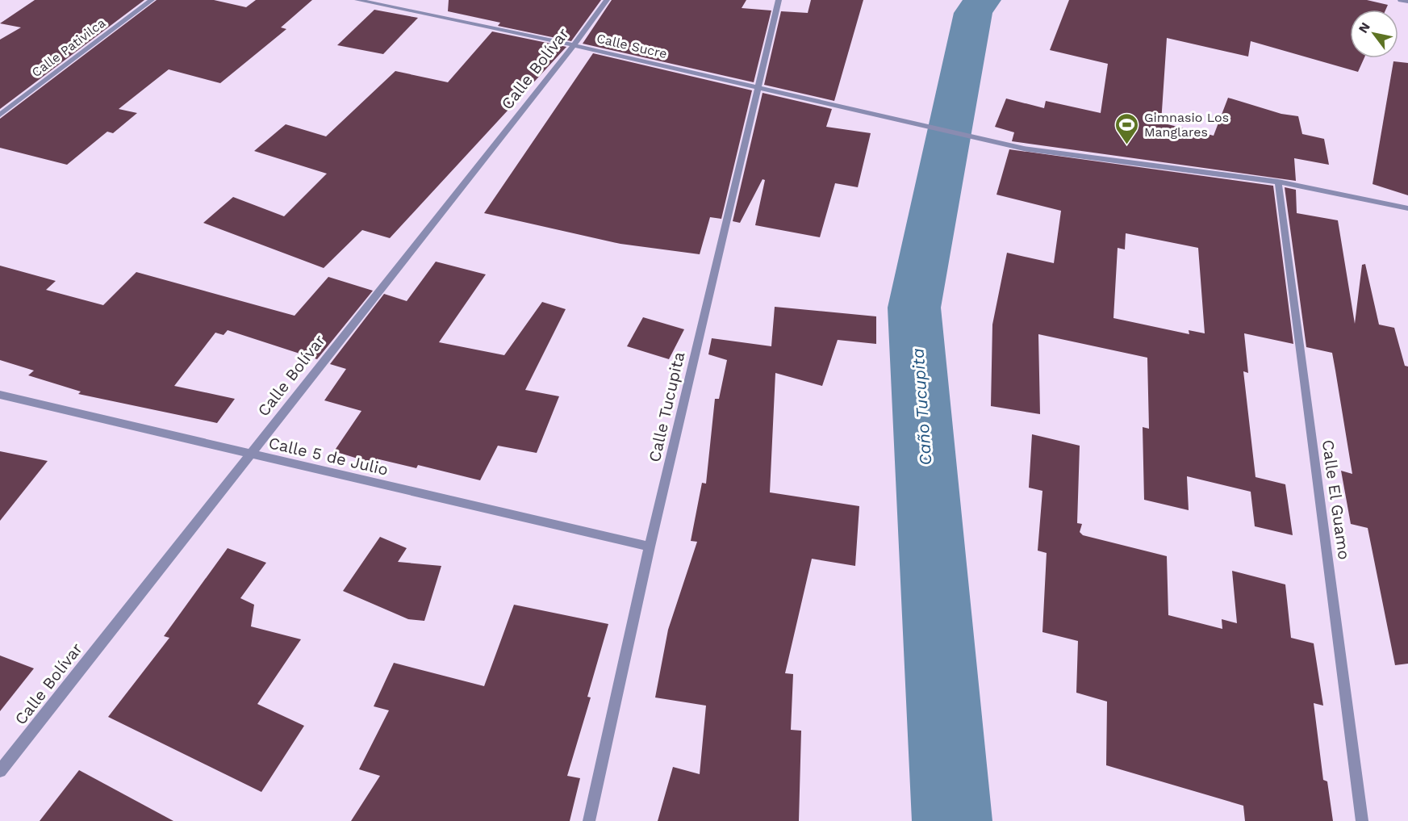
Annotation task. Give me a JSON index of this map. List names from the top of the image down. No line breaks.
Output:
{"streets":{"street":["Calle Sucre","Calle Pativilca","Calle Bolívar","Calle Tucupita","Calle 5 de Julio","Calle El Guamo"]},"crossings":[["Calle Sucre","Calle Bolívar"],["Calle Sucre","Calle Tucupita"],["Calle Sucre","Calle El Guamo"],["Calle Bolívar","Calle 5 de Julio"],["Calle Tucupita","Calle 5 de Julio"]],"water":["Caño Tucupita"],"places":{"sports":["Gimnasio Los Manglares"]},"north":"top left"}
